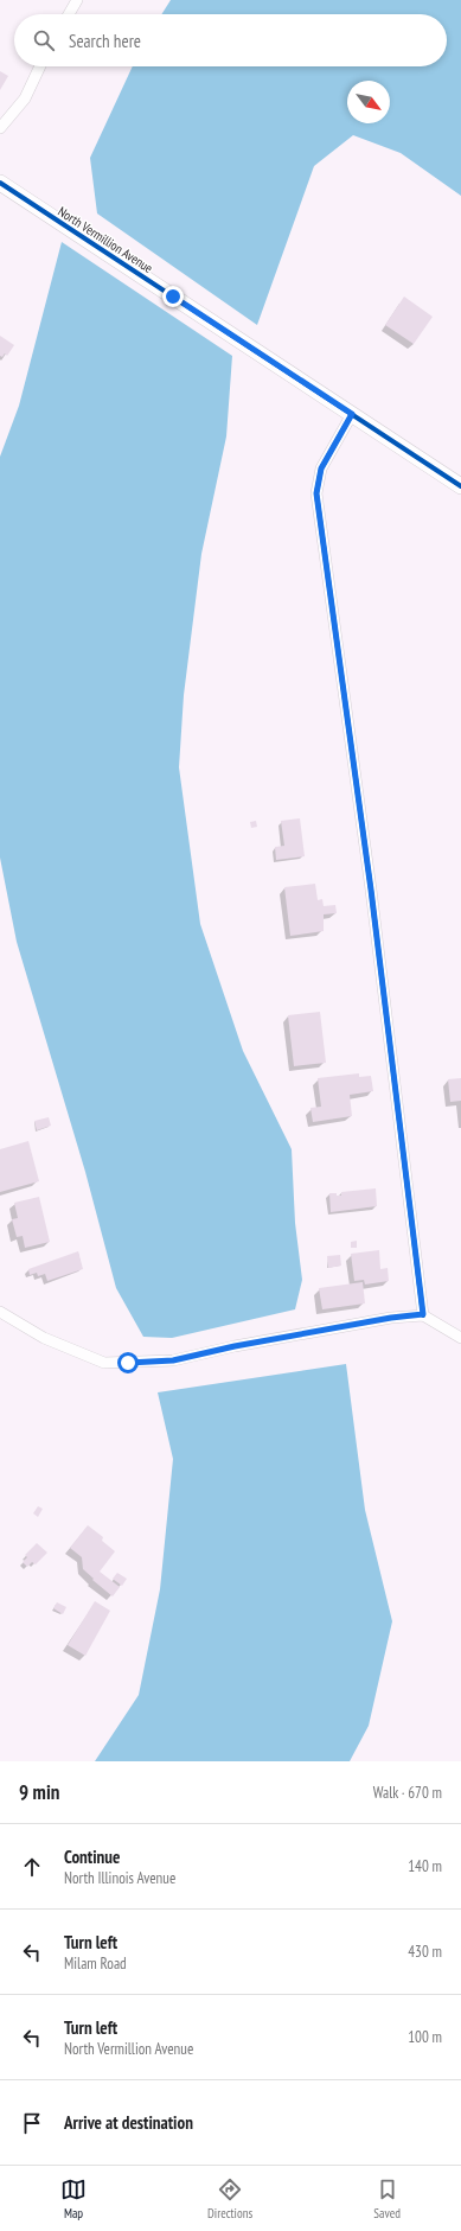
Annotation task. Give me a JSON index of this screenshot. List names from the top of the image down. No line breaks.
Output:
{"streets":{"street":["North Vermillion Avenue"]},"north":"bottom right","page":{"search":"Search here","heading":["9 min","Walk · 670 m"],"list":[["Continue","North Illinois Avenue","140 m"],["Turn left","Milam Road","430 m"],["Turn left","North Vermillion Avenue","100 m"],"Arrive at destination"],"nav":["Map","Directions","Saved"]}}
